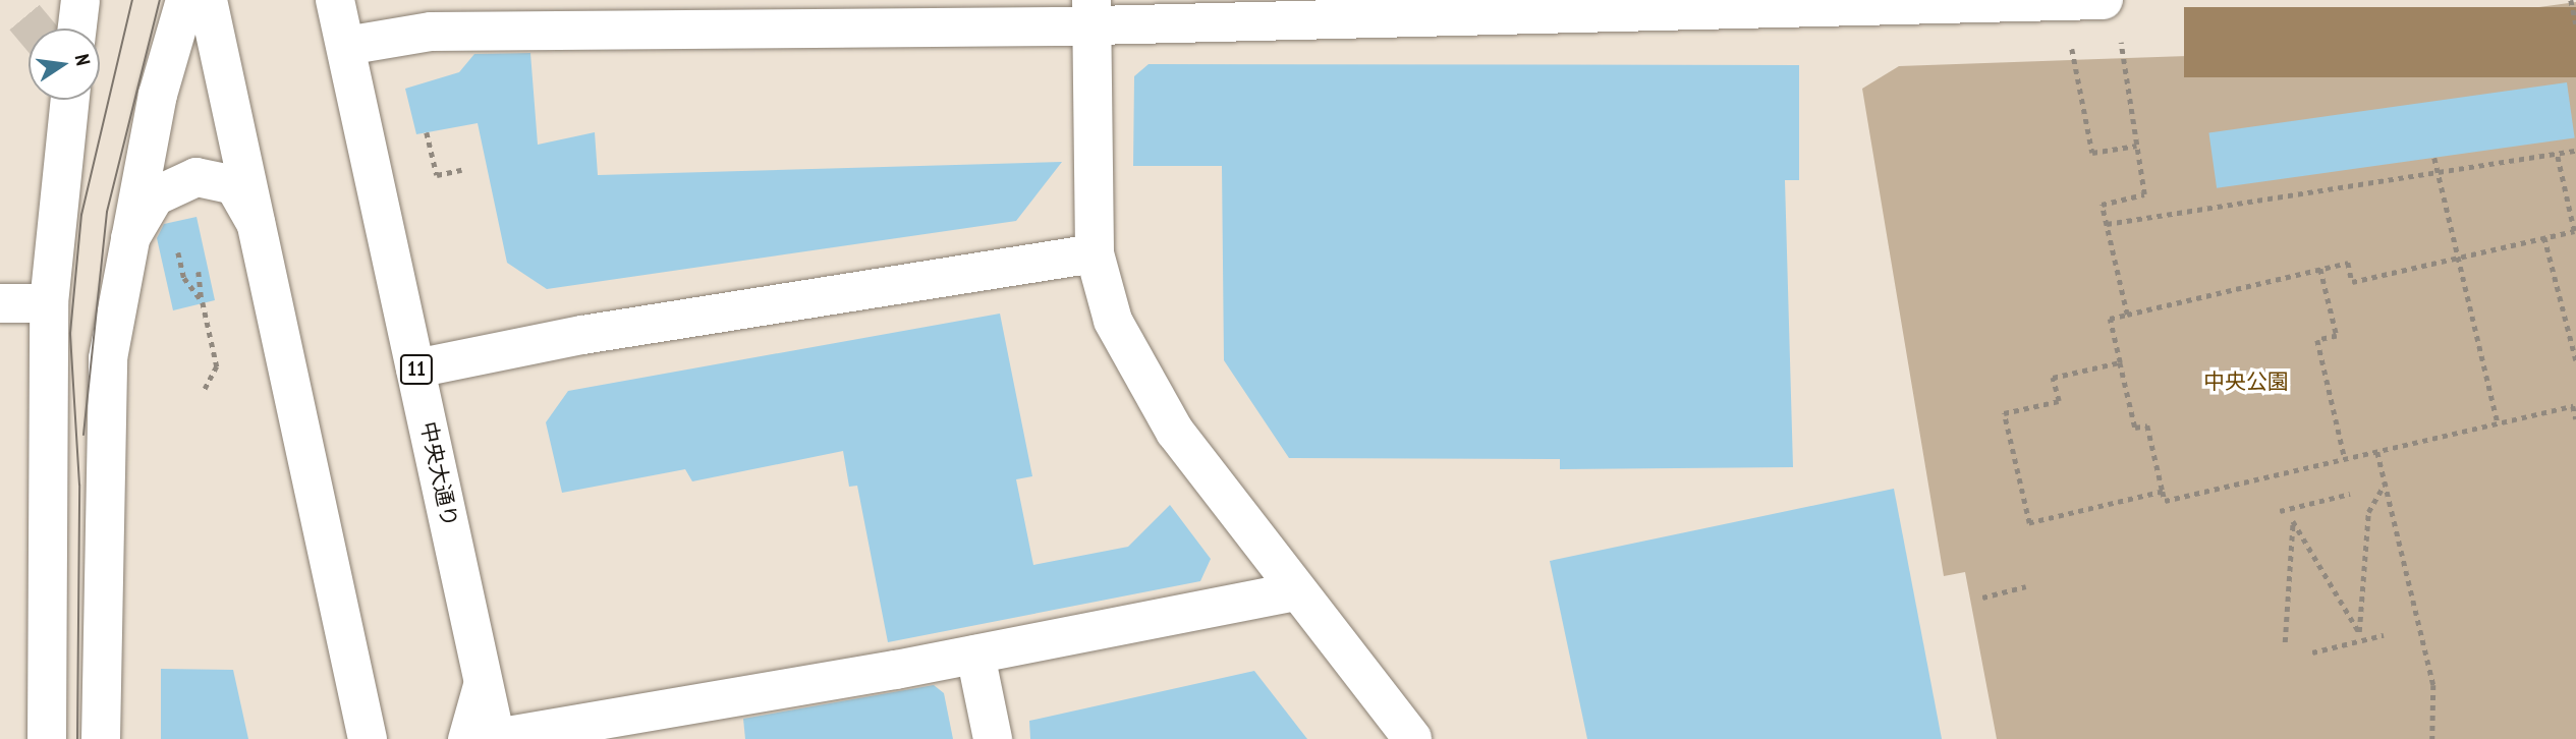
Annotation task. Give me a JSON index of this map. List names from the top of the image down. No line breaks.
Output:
{"streets":{"street":["11","中央大通り"]},"parks":["中央公園"],"north":"right"}
